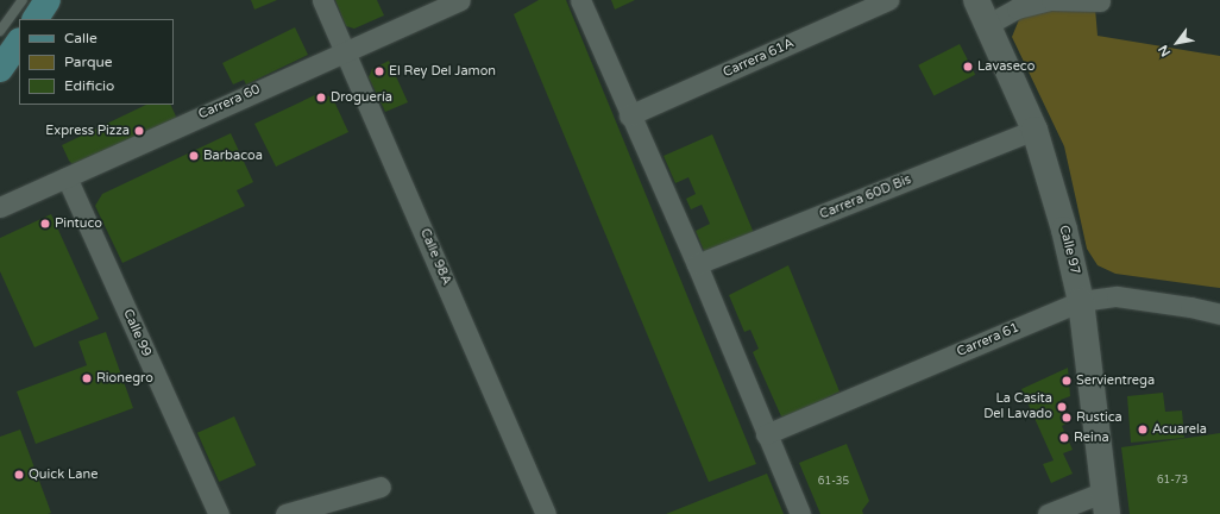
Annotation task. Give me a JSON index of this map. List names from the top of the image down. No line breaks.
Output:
{"streets":{"street":["Carrera 61A","Carrera 60","Carrera 60D Bis","Calle 97","Calle 98A","Calle 99","Carrera 61"]},"crossings":[["Carrera 60","Calle 98A"],["Carrera 60","Calle 99"],["Carrera 60D Bis","Calle 97"],["Calle 97","Carrera 61"]],"places":["Lavaseco","El Rey Del Jamon","Droguería","Express Pizza","Barbacoa","Pintuco","Rionegro","Servientrega","La Casita Del Lavado","Rustica","Acuarela","Reina","Quick Lane"],"house_numbers":["61-73","61-35"],"legend":["Calle","Parque","Edificio"],"north":"bottom left"}
